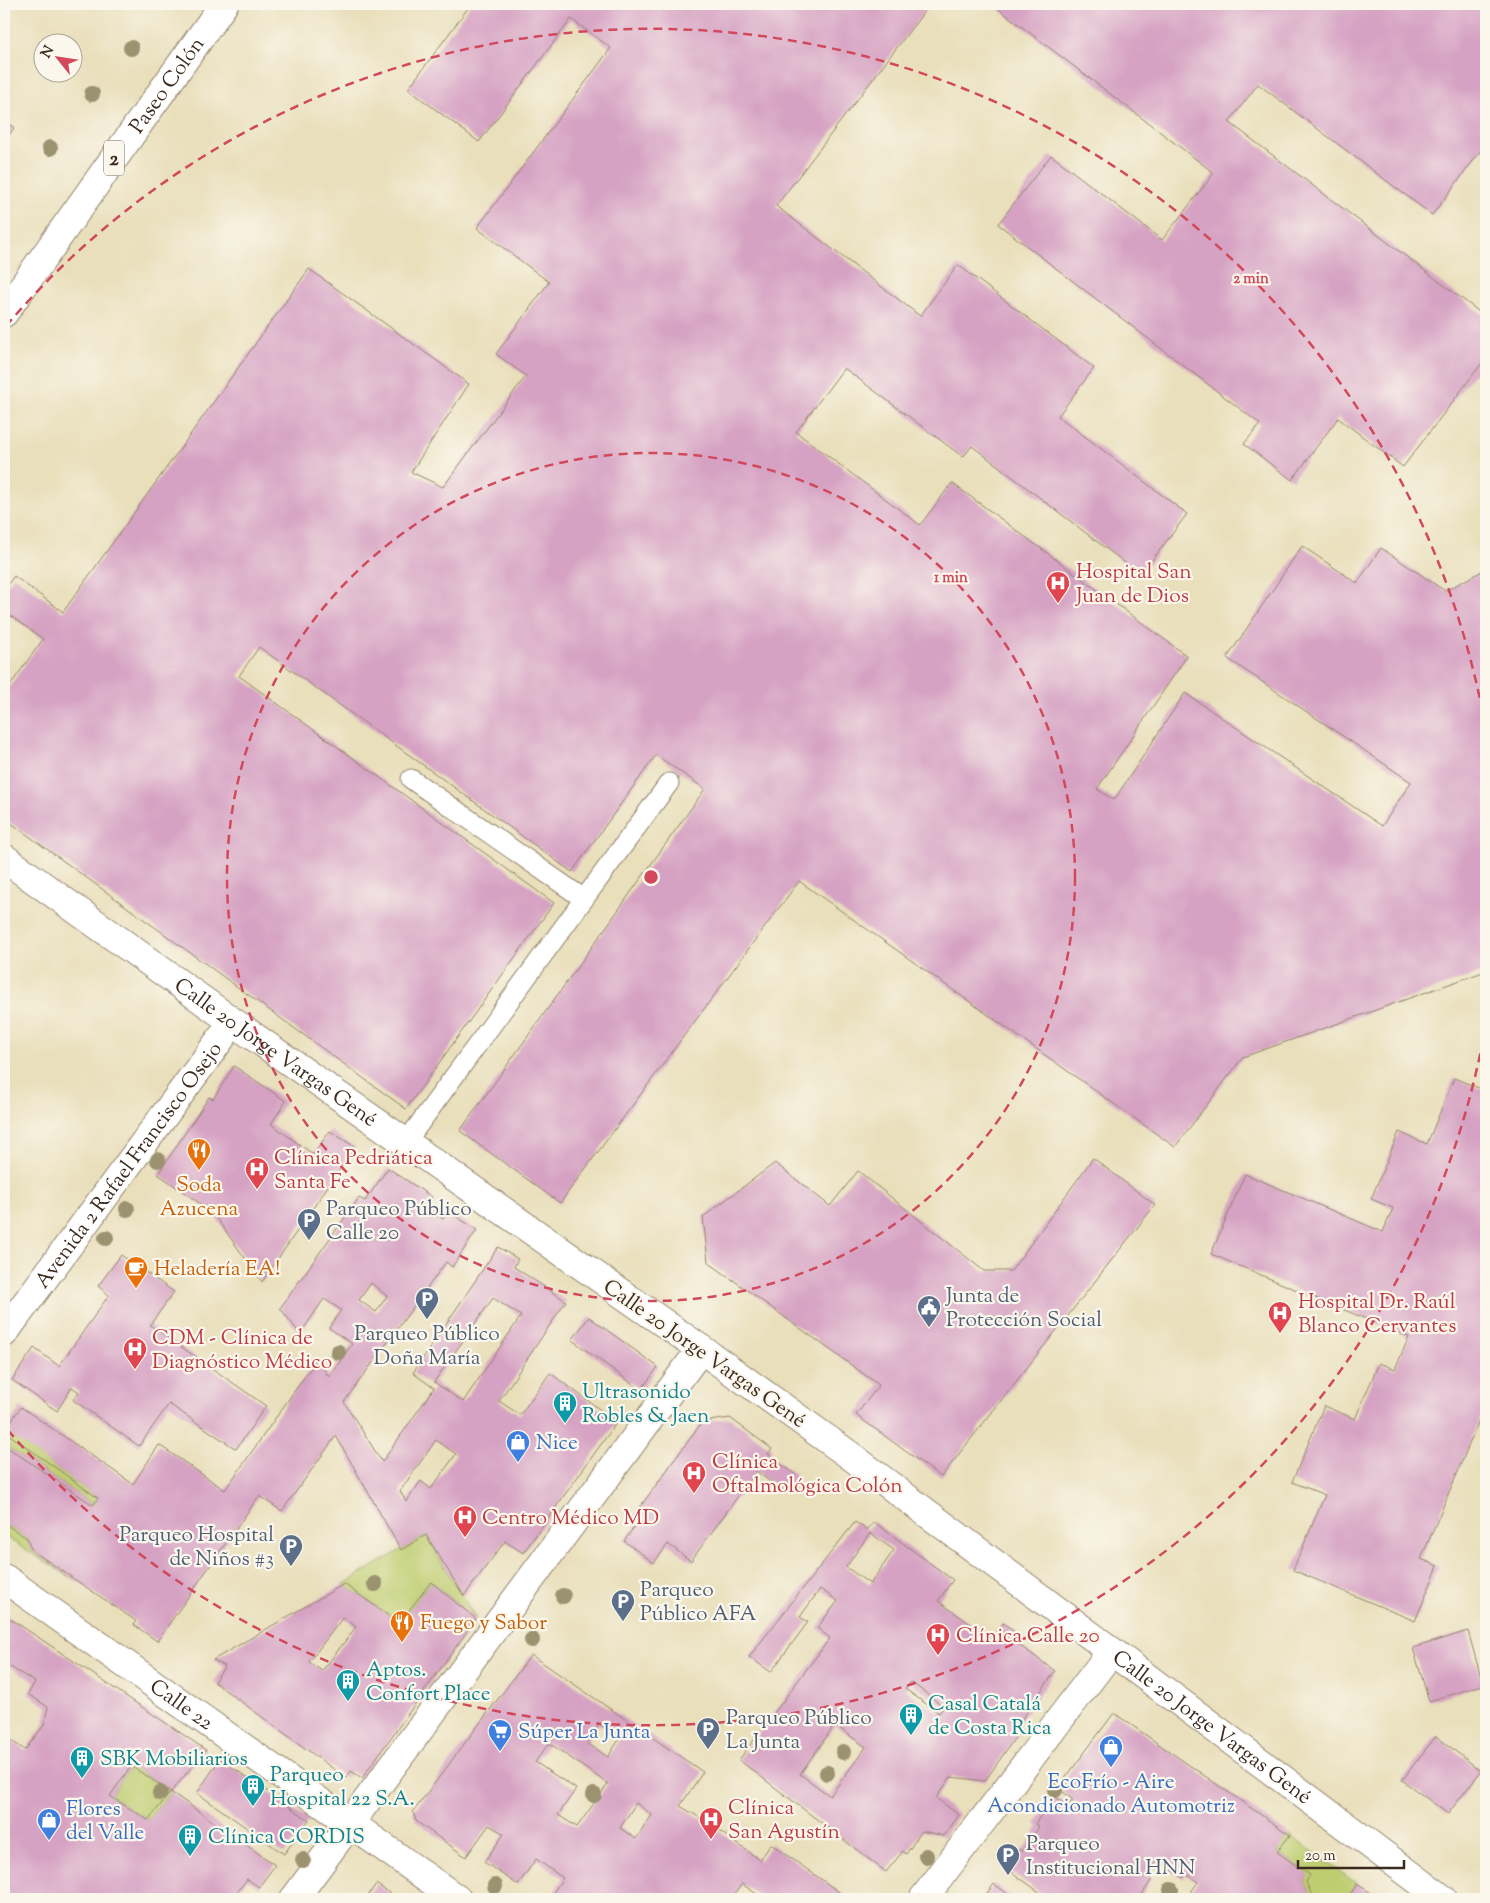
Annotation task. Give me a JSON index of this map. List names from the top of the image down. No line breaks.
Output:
{"streets":{"main road":["Paseo Colón","2","Calle 20 Jorge Vargas Gené","Avenida 2 Rafael Francisco Osejo","Calle 22"]},"crossings":[["Calle 20 Jorge Vargas Gené","Avenida 2 Rafael Francisco Osejo"]],"places":{"hospital":["Hospital San Juan de Dios","Clínica Pedriática Santa Fe","Hospital Dr. Raúl Blanco Cervantes","CDM - Clínica de Diagnóstico Médico","Clínica Oftalmológica Colón","Centro Médico MD","Clínica Calle 20","Clínica San Agustín"],"restaurant":["Soda Azucena","Fuego y Sabor"],"parking":["Parqueo Público Calle 20","Parqueo Público Doña María","Parqueo Hospital de Niños #3","Parqueo Público AFA","Parqueo Público La Junta","Parqueo Institucional HNN"],"cafe":["Heladería EA!"],"public building":["Junta de Protección Social"],"building":["Ultrasonido Robles & Jaen","Aptos. Confort Place","Casal Catalá de Costa Rica","SBK Mobiliarios","Parqueo Hospital 22 S.A.","Clínica CORDIS"],"shop":["Nice","EcoFrío - Aire Acondicionado Automotriz","Flores del Valle"],"supermarket":["Súper La Junta"]},"scale_bar":"20 m","north":"top left","rings":["2 min","1 min"]}
